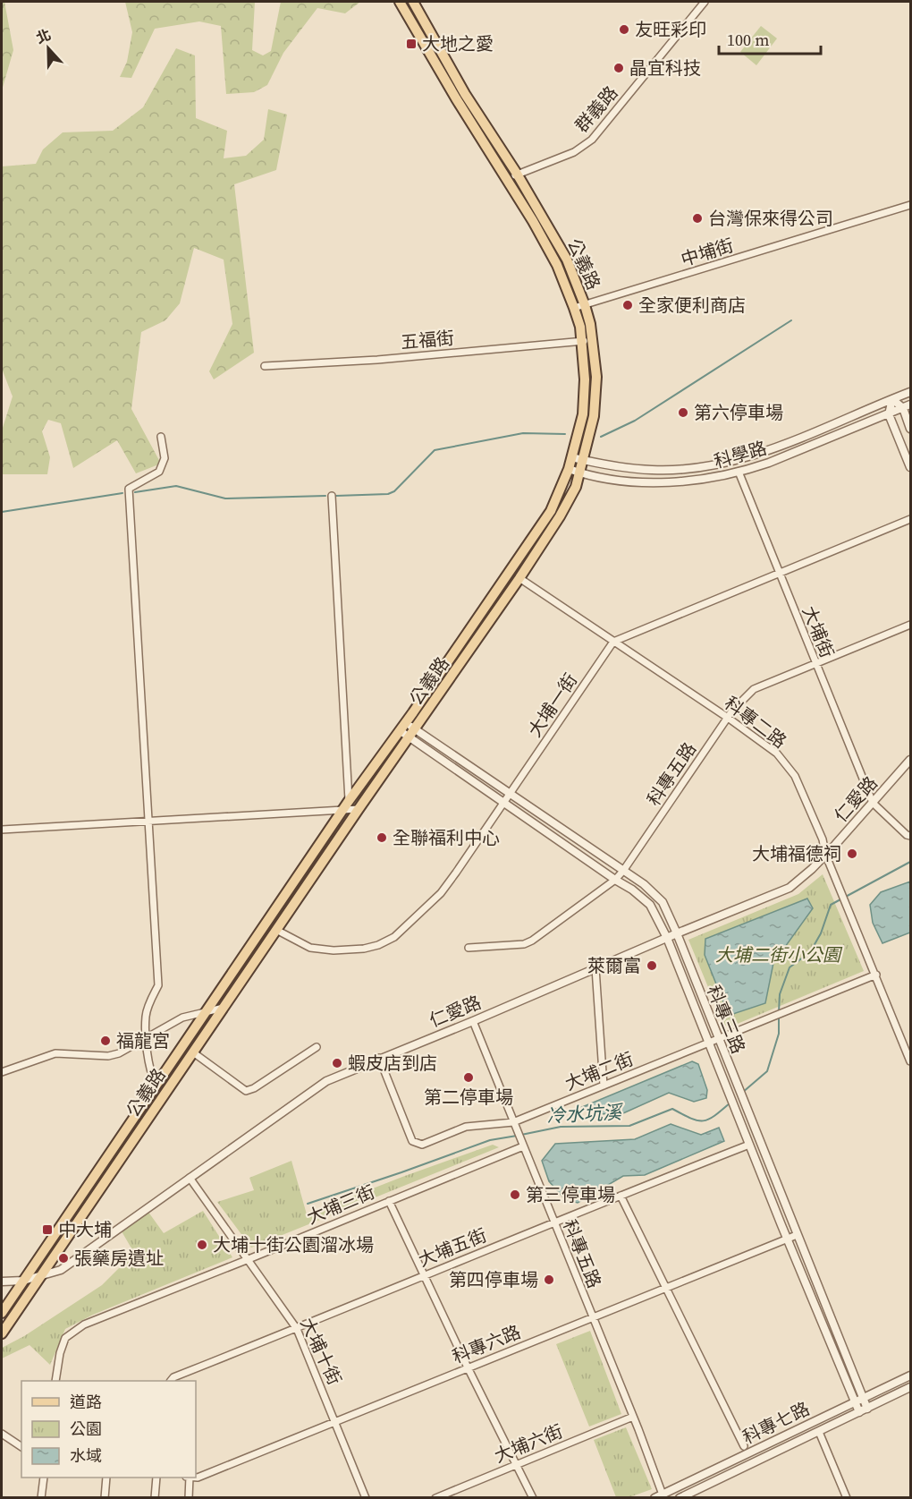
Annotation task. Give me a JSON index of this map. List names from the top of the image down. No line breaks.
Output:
{"streets":{"main road":["公義路"],"street":["群義路","中埔街","五福街","科學路","大埔街","大埔一街","科專二路","科專五路","仁愛路","科專三路","大埔二街","大埔三街","大埔五街","科專六路","大埔十街","科專七路","大埔六街"]},"crossings":[["群義路","公義路"],["中埔街","公義路"],["公義路","五福街"],["公義路","科學路"],["公義路","大埔一街"],["公義路","科專二路"],["公義路","仁愛路"],["公義路","科專三路"],["科學路","大埔街"],["大埔街","科專五路"],["大埔街","仁愛路"],["大埔一街","科專二路"],["大埔一街","科專三路"],["科專二路","科專五路"],["科專二路","仁愛路"],["科專二路","大埔二街"],["科專五路","仁愛路"],["科專五路","科專三路"],["科專五路","大埔二街"],["科專五路","大埔三街"],["科專五路","大埔五街"],["科專五路","科專六路"],["科專五路","科專七路"],["科專五路","大埔六街"],["仁愛路","科專三路"],["仁愛路","大埔二街"],["仁愛路","大埔十街"],["科專三路","大埔二街"],["科專三路","大埔五街"],["科專三路","科專六路"],["科專三路","科專七路"],["大埔三街","大埔十街"],["大埔五街","大埔十街"],["科專六路","大埔十街"]],"water":["冷水坑溪"],"parks":["大埔二街小公園"],"places":{"other":["友旺彩印","晶宜科技","台灣保來得公司","全家便利商店","第六停車場","全聯福利中心","大埔福德祠","萊爾富","福龍宮","蝦皮店到店","第二停車場","第三停車場","大埔十街公園溜冰場","張藥房遺址","第四停車場"],"transit":["大地之愛","中大埔"]},"legend":["道路","公園","水域"],"scale_bar":"100 m","north":"top"}
